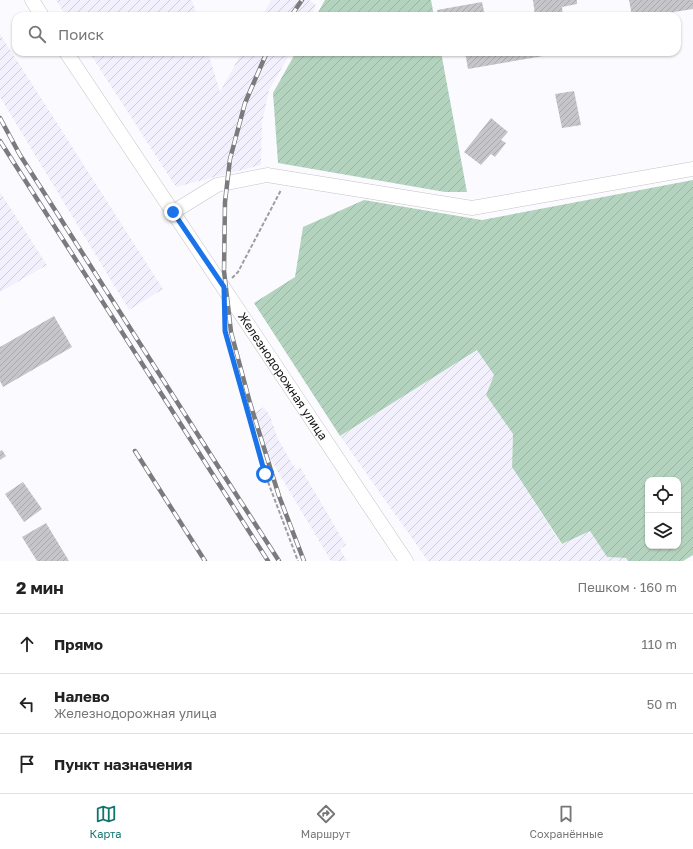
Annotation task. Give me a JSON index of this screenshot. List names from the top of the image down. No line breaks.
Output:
{"streets":{"street":["Железнодорожная улица"]},"page":{"search":"Поиск","heading":["2 мин","Пешком · 160 m"],"list":[["Прямо","110 m"],["Налево","Железнодорожная улица","50 m"],"Пункт назначения"],"nav":["Карта","Маршрут","Сохранённые"]}}
